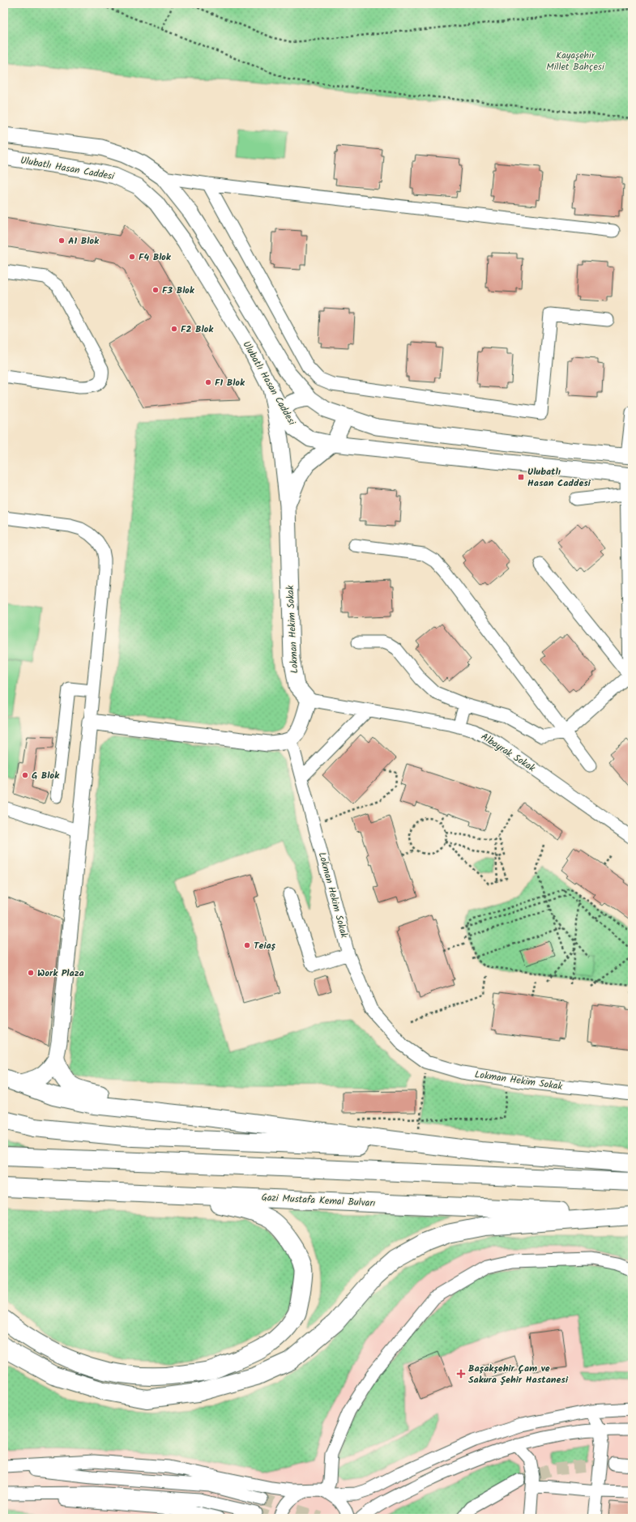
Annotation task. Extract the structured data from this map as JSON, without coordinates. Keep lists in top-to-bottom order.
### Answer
{
  "streets": {
    "highway": ["Gazi Mustafa Kemal Bulvarı"],
    "main road": ["Ulubatlı Hasan Caddesi", "Lokman Hekim Sokak"],
    "street": ["Albayrak Sokak"]
  },
  "crossings": [
    ["Lokman Hekim Sokak", "Albayrak Sokak"]
  ],
  "parks": ["Kayaşehir Millet Bahçesi"],
  "places": {
    "other": [
      "A1 Blok",
      "F4 Blok",
      "F3 Blok",
      "F2 Blok",
      "F1 Blok",
      "G Blok",
      "Teiaş",
      "Work Plaza"
    ],
    "transit": ["Ulubatlı Hasan Caddesi"],
    "health": ["Başakşehir Çam ve Sakura Şehir Hastanesi"]
  }
}
